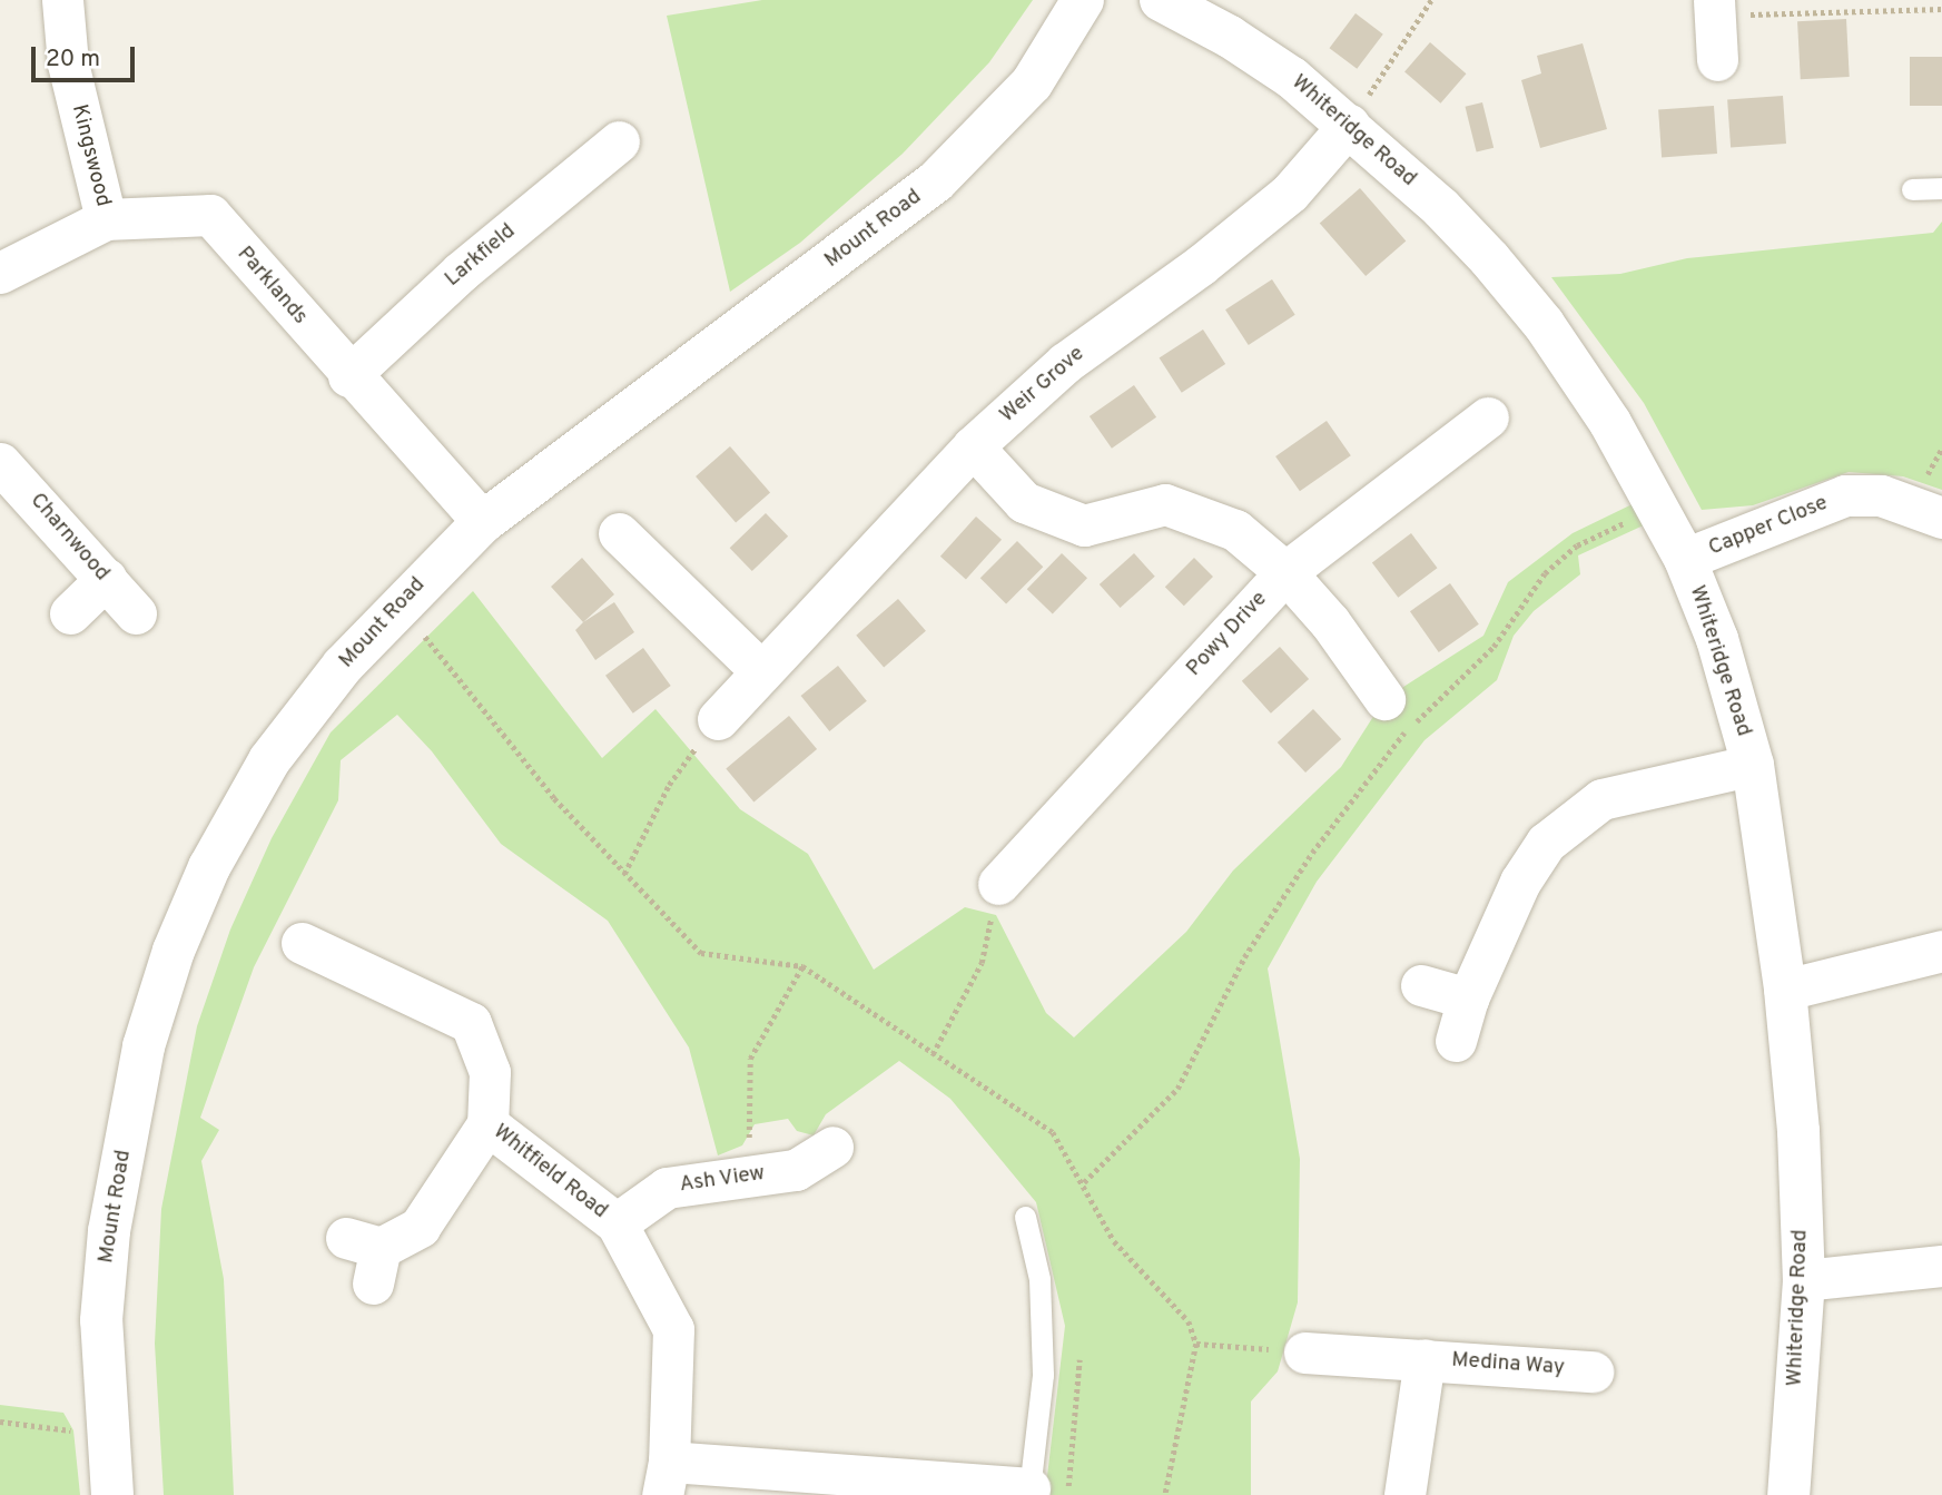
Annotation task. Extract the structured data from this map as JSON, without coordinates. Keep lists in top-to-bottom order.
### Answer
{
  "streets": {
    "street": [
      "Whiteridge Road",
      "Kingswood",
      "Mount Road",
      "Larkfield",
      "Parklands",
      "Weir Grove",
      "Capper Close",
      "Charnwood",
      "Powy Drive",
      "Whitfield Road",
      "Ash View",
      "Medina Way"
    ]
  },
  "crossings": [
    ["Whiteridge Road", "Weir Grove"],
    ["Whiteridge Road", "Capper Close"],
    ["Kingswood", "Parklands"],
    ["Mount Road", "Parklands"],
    ["Larkfield", "Parklands"],
    ["Whitfield Road", "Ash View"]
  ],
  "scale_bar": "20 m"
}
